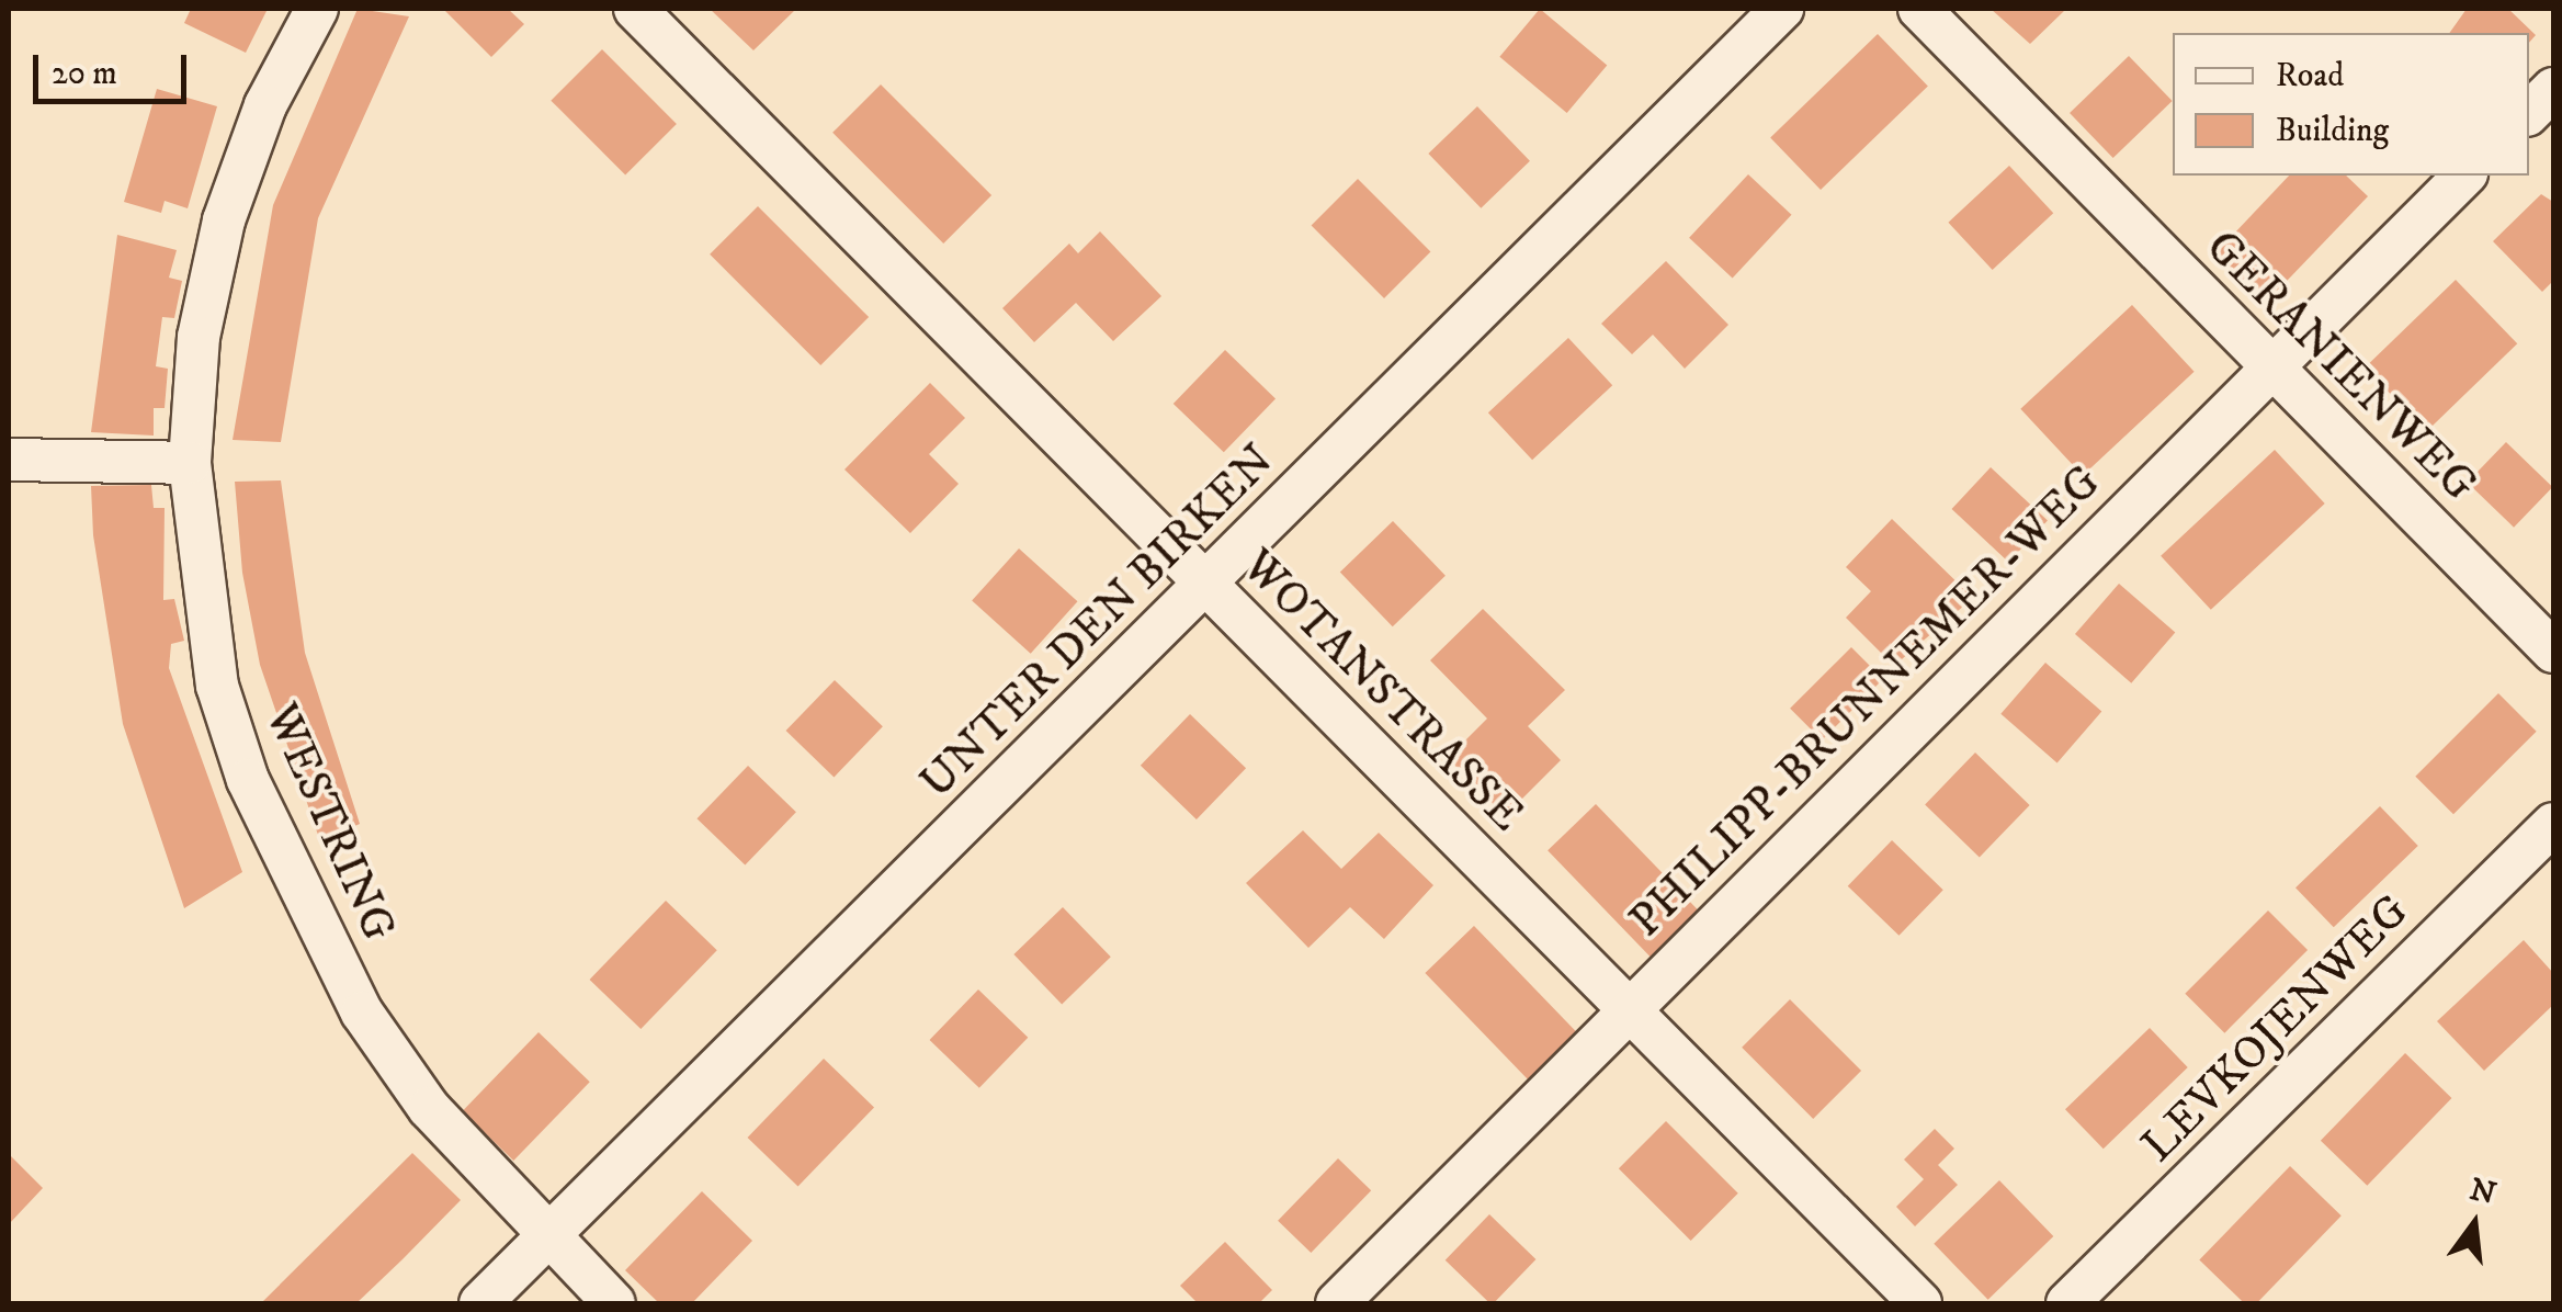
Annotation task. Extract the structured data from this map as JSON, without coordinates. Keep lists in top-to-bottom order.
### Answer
{
  "streets": {
    "street": [
      "GERANIENWEG",
      "UNTER DEN BIRKEN",
      "WOTANSTRASSE",
      "PHILIPP-BRUNNEMER-WEG",
      "WESTRING",
      "LEVKOJENWEG"
    ]
  },
  "crossings": [
    ["GERANIENWEG", "PHILIPP-BRUNNEMER-WEG"],
    ["UNTER DEN BIRKEN", "WOTANSTRASSE"],
    ["UNTER DEN BIRKEN", "WESTRING"],
    ["WOTANSTRASSE", "PHILIPP-BRUNNEMER-WEG"]
  ],
  "legend": ["Road", "Building"],
  "scale_bar": "20 m",
  "north": "top"
}
